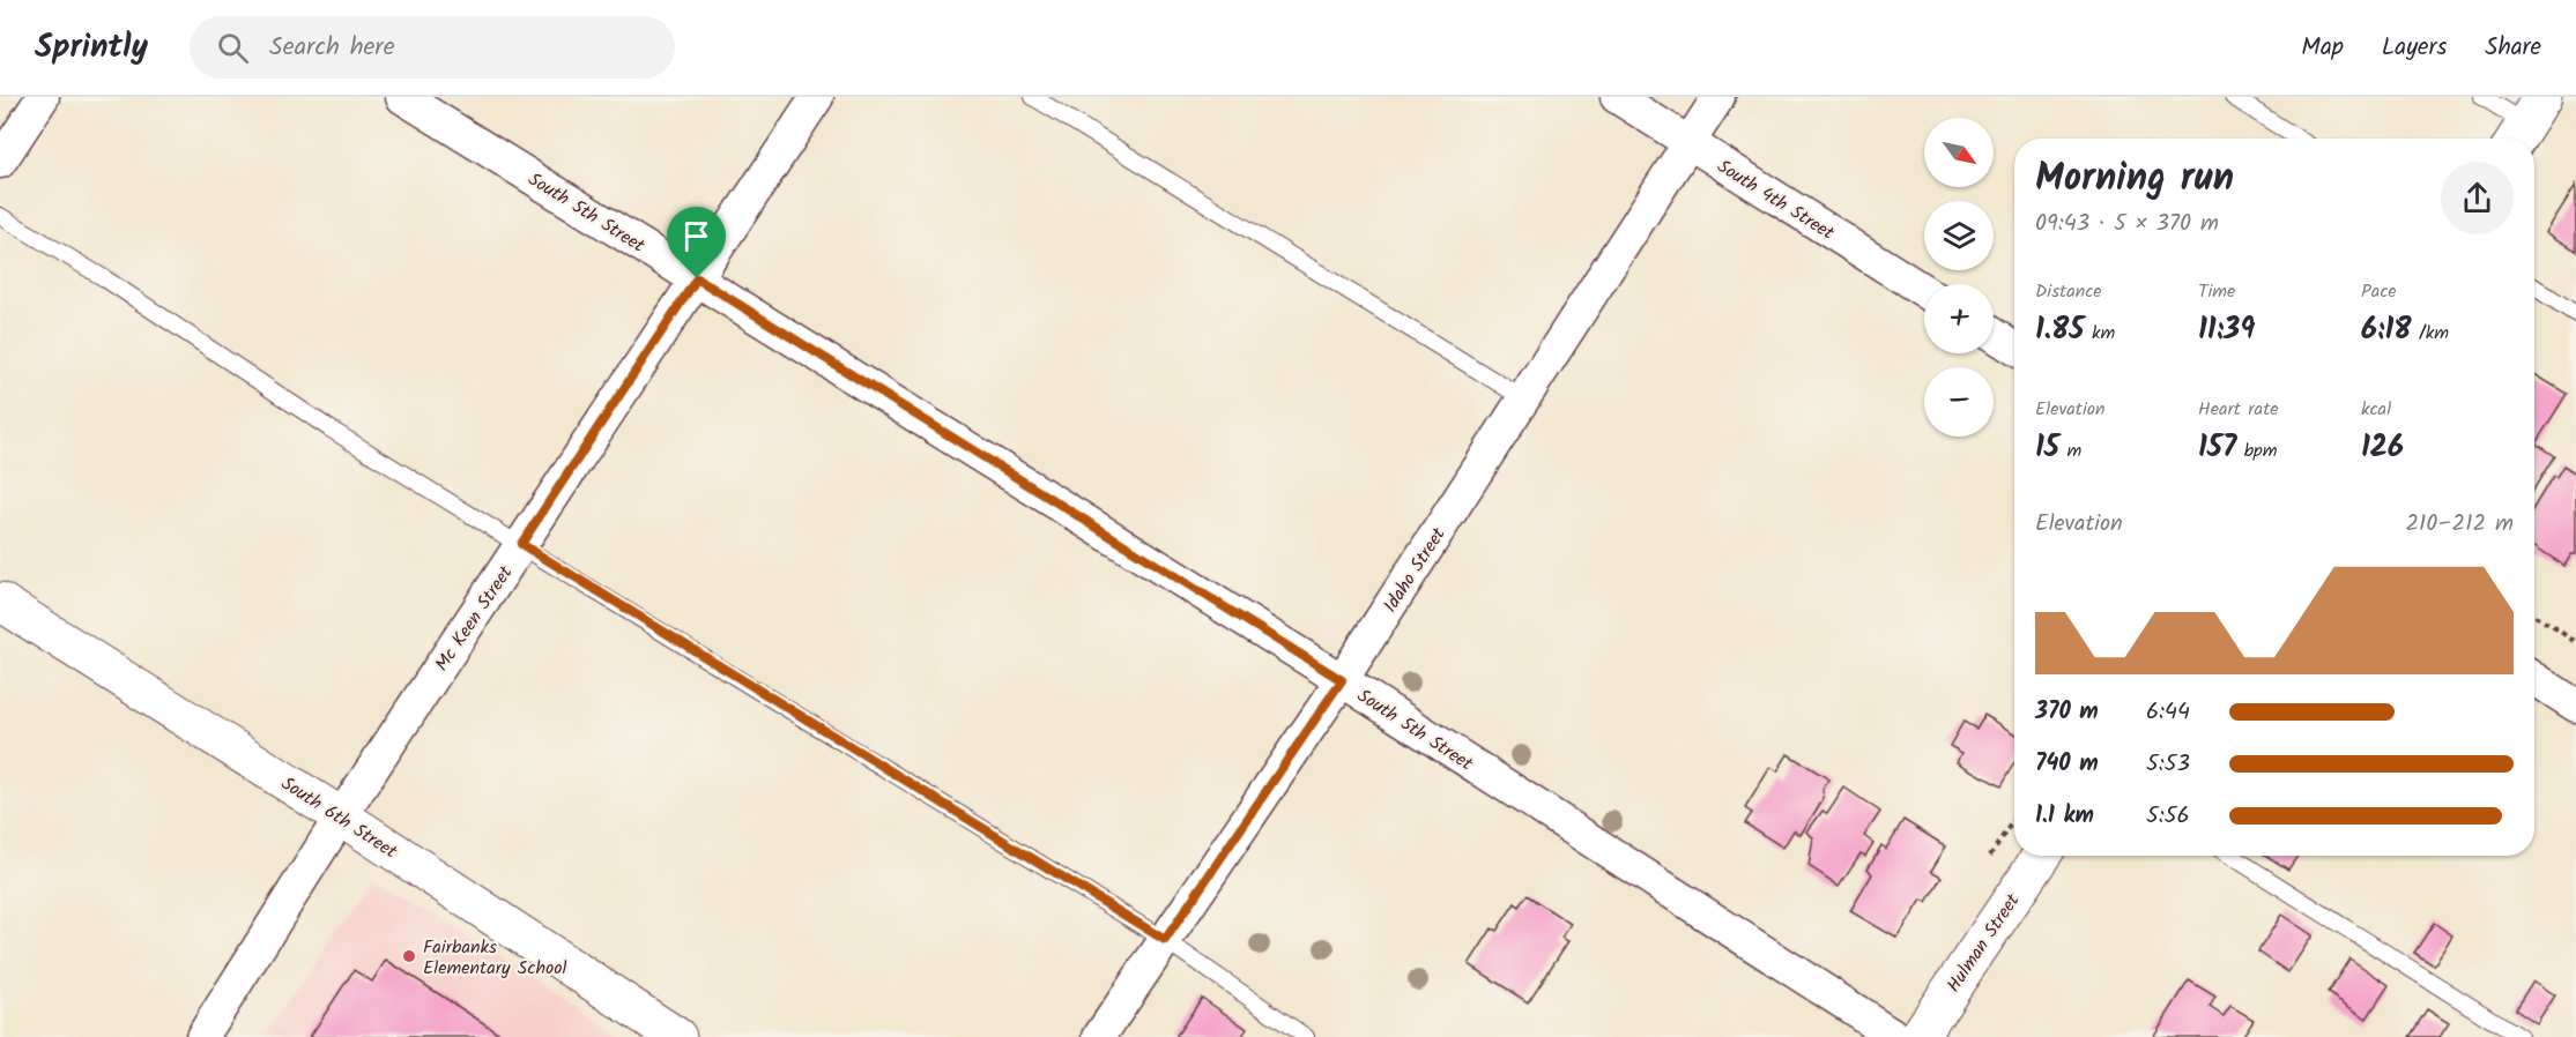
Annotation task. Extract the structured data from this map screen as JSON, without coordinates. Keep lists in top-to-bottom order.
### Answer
{
  "streets": {
    "street": [
      "South 4th Street",
      "South 5th Street",
      "Idaho Street",
      "Mc Keen Street",
      "South 6th Street",
      "Hulman Street"
    ]
  },
  "crossings": [
    ["South 4th Street", "Idaho Street"],
    ["South 5th Street", "Idaho Street"],
    ["South 5th Street", "Mc Keen Street"],
    ["Mc Keen Street", "South 6th Street"]
  ],
  "places": ["Fairbanks Elementary School"],
  "north": "bottom right",
  "page": {
    "header": "Sprintly",
    "search": "Search here",
    "nav": ["Map", "Layers", "Share"],
    "map_buttons": ["+", "−"],
    "heading": ["Morning run", "09:43 · 5 × 370 m"],
    "stats": [
      ["Distance", "1.85 km"],
      ["Time", "11:39"],
      ["Pace", "6:18 /km"],
      ["Elevation", "15 m"],
      ["Heart rate", "157 bpm"],
      ["kcal", "126"]
    ],
    "chart": ["Elevation", "210–212 m"],
    "list": [
      {
        "name": "370 m",
        "note": "6:44"
      },
      {
        "name": "740 m",
        "note": "5:53"
      },
      {
        "name": "1.1 km",
        "note": "5:56"
      }
    ]
  }
}
